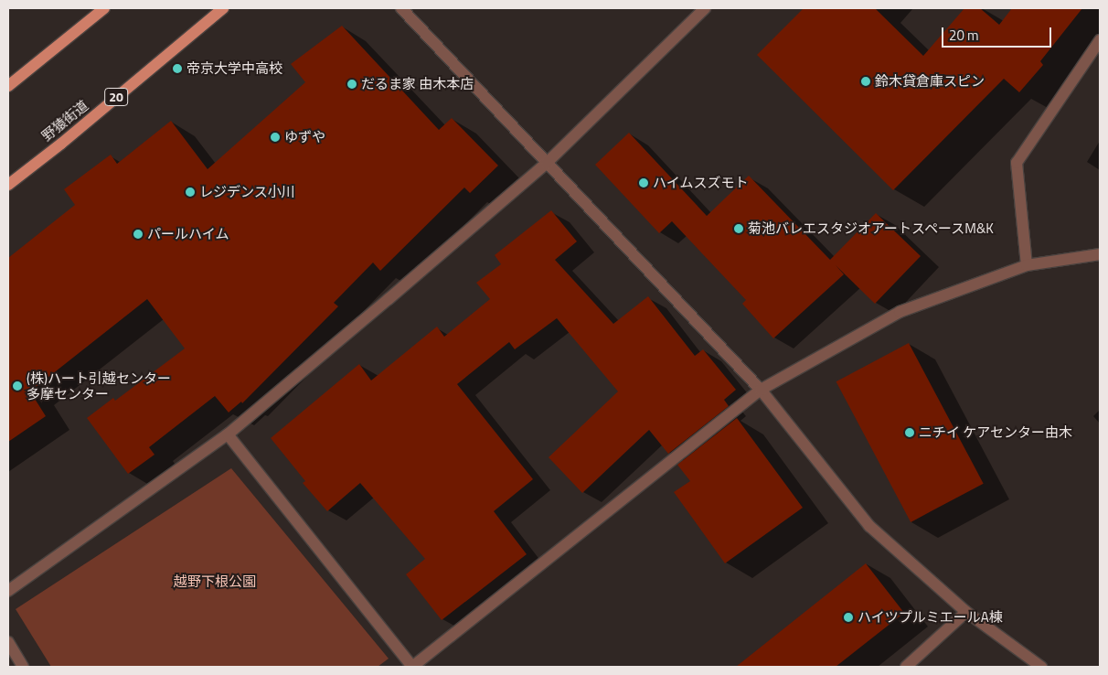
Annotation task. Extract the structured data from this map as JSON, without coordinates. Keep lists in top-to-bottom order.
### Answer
{
  "streets": {
    "main road": ["20", "野猿街道"]
  },
  "parks": ["越野下根公園"],
  "places": [
    "帝京大学中高校",
    "鈴木貸倉庫スピン",
    "だるま家 由木本店",
    "ゆずや",
    "ハイムスズモト",
    "レジデンス小川",
    "菊池バレエスタジオアートスペースM&K",
    "パールハイム",
    "(株)ハート引越センター 多摩センター",
    "ニチイ ケアセンター由木",
    "ハイツプルミエールA棟"
  ],
  "scale_bar": "20 m"
}
